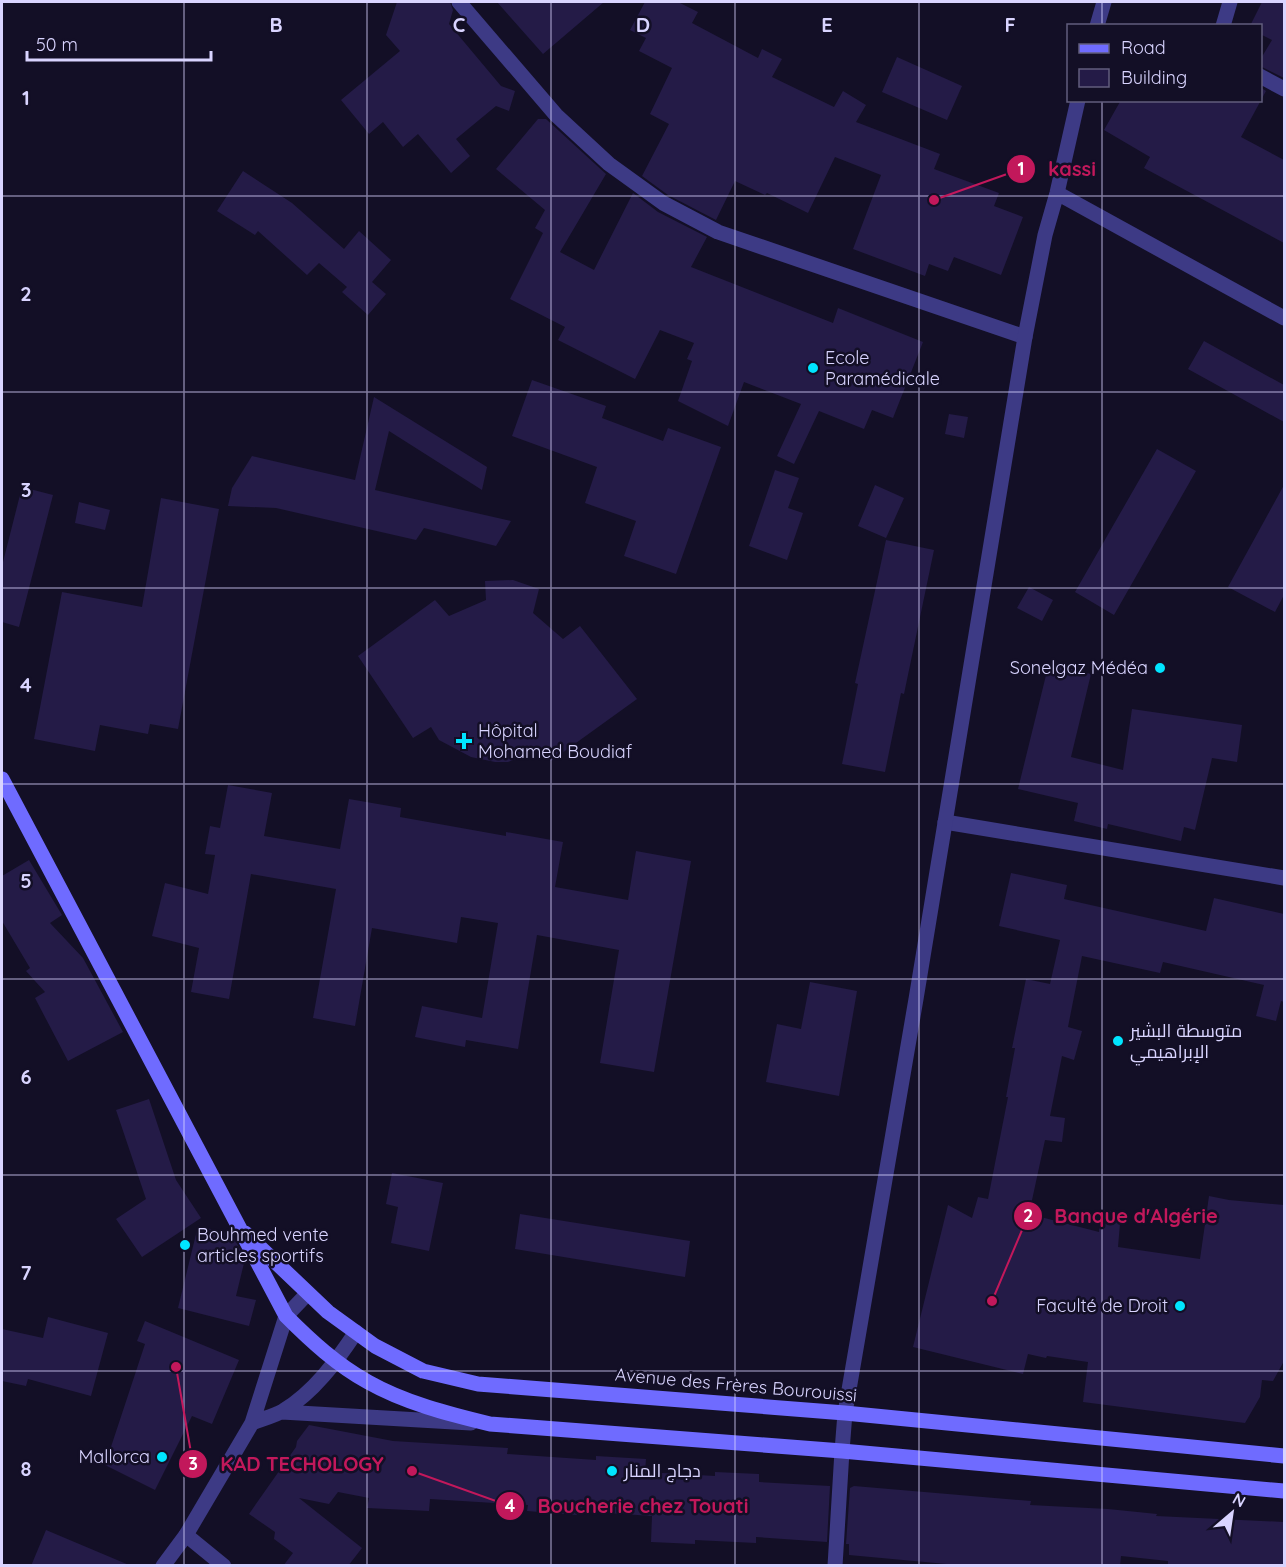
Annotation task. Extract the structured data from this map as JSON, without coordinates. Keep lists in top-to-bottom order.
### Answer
{
  "streets": {
    "main road": ["Avenue des Frères Bourouissi"]
  },
  "places": {
    "other": [
      "kassi",
      "Ecole Paramédicale",
      "Sonelgaz Médéa",
      "متوسطة البشير الإبراهيمي",
      "Bouhmed vente articles sportifs",
      "Banque d'Algérie",
      "Faculté de Droit",
      "KAD TECHOLOGY",
      "Mallorca",
      "Boucherie chez Touati",
      "دجاج المنار"
    ],
    "health": ["Hôpital Mohamed Boudiaf"]
  },
  "legend": ["Road", "Building"],
  "scale_bar": "50 m",
  "north": "top right",
  "grid": {
    "columns": [
      "B",
      "C",
      "D",
      "E",
      "F"
    ],
    "rows": [
      "1",
      "2",
      "3",
      "4",
      "5",
      "6",
      "7",
      "8"
    ]
  }
}
